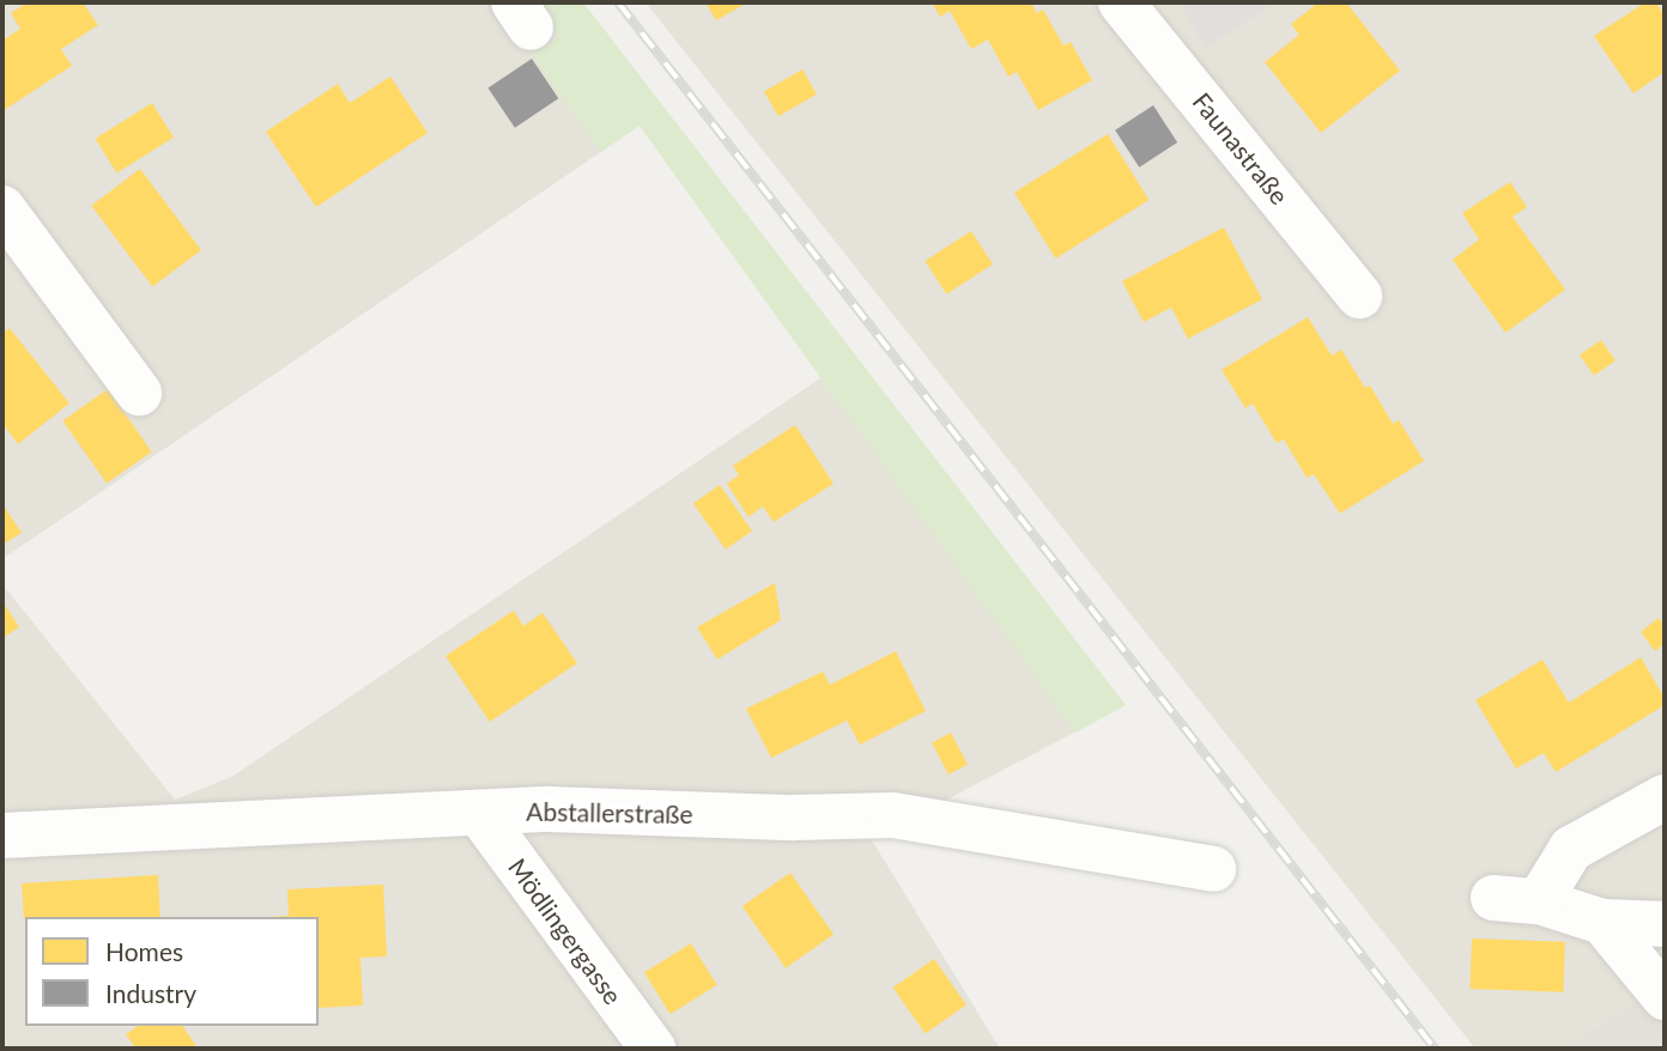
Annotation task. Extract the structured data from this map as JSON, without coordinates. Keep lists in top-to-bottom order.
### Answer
{
  "streets": {
    "street": ["Faunastraße", "Abstallerstraße", "Mödlingergasse"]
  },
  "crossings": [
    ["Abstallerstraße", "Mödlingergasse"]
  ],
  "legend": ["Homes", "Industry"]
}
